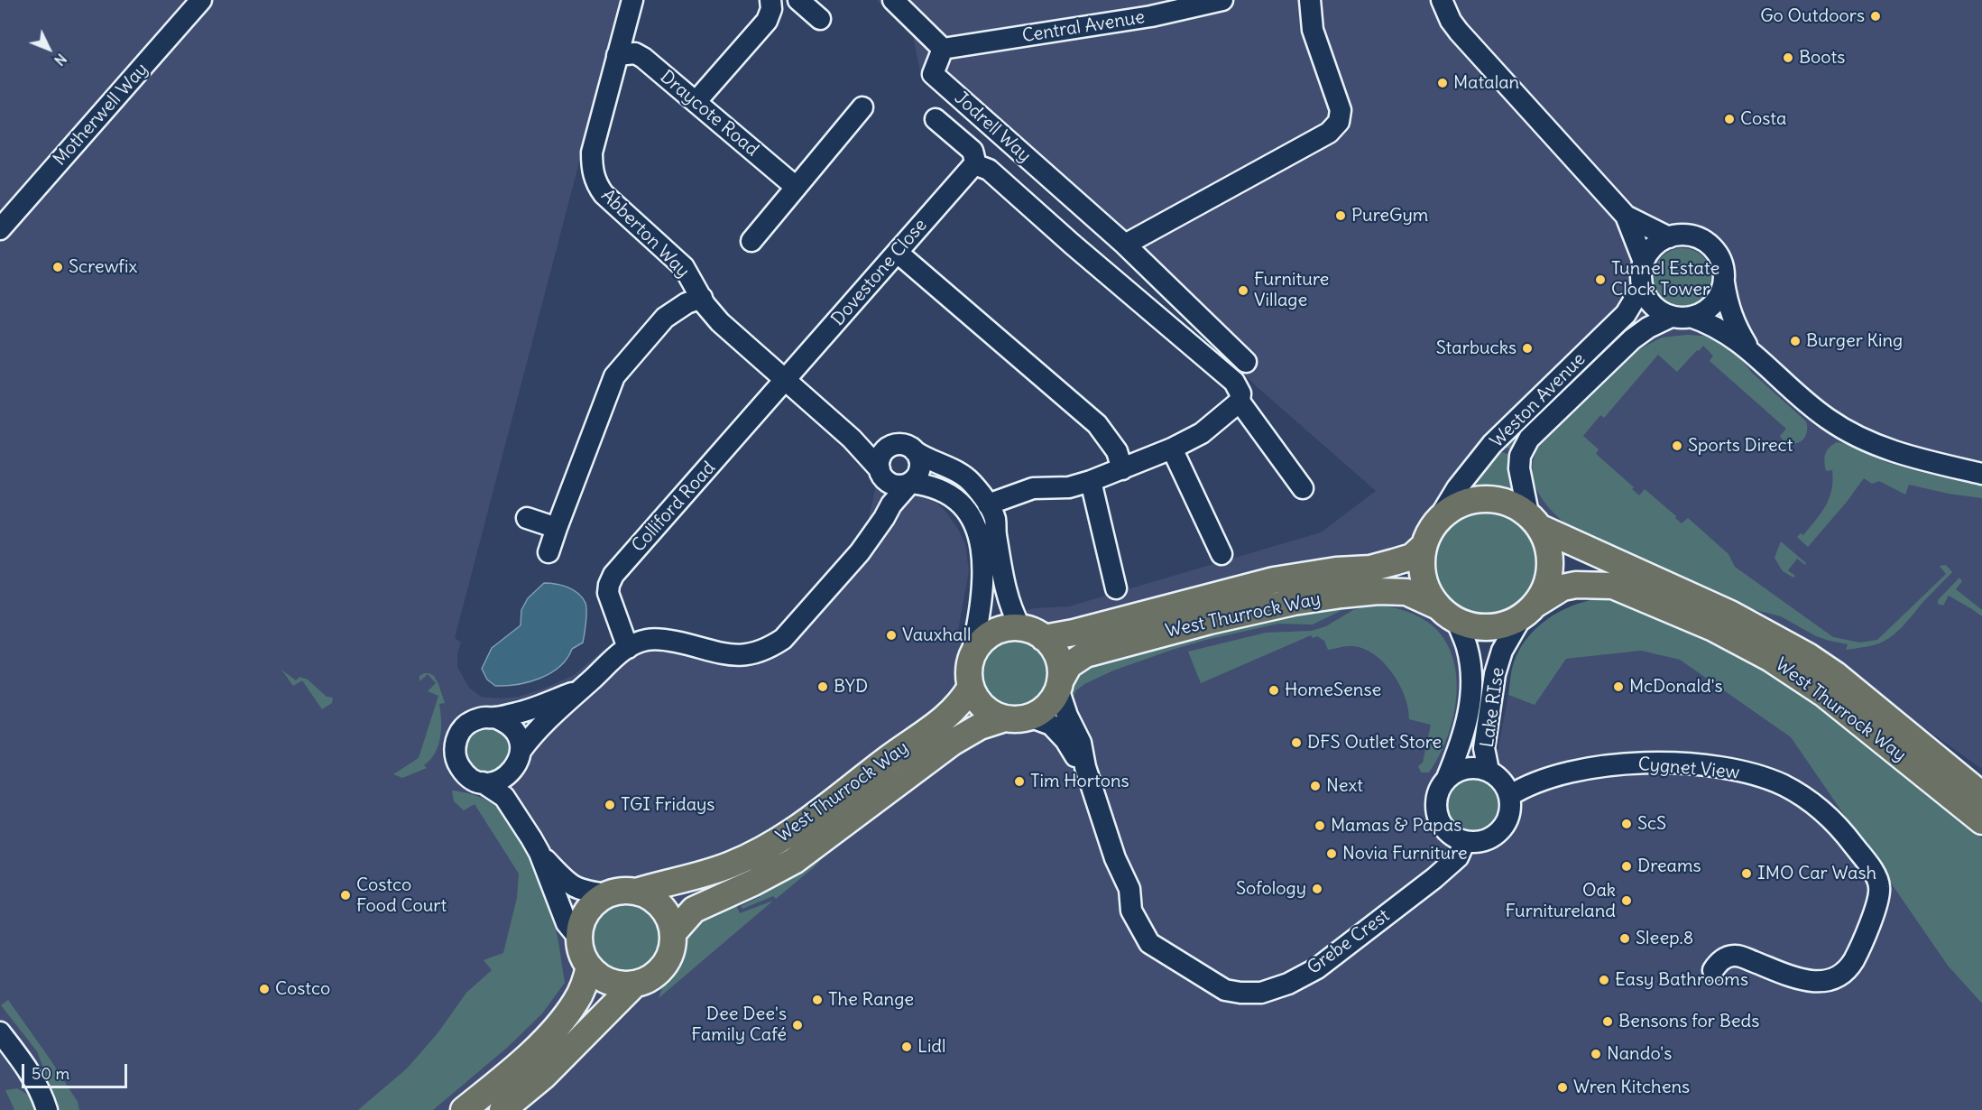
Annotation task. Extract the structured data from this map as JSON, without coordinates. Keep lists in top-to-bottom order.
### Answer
{
  "streets": {
    "main road": ["West Thurrock Way"],
    "street": [
      "Central Avenue",
      "Draycote Road",
      "Motherwell Way",
      "Jodrell Way",
      "Abberton Way",
      "Dovestone Close",
      "Weston Avenue",
      "Colliford Road",
      "Lake RIse",
      "Cygnet View",
      "Grebe Crest"
    ]
  },
  "crossings": [
    ["Central Avenue", "Jodrell Way"],
    ["Draycote Road", "Abberton Way"],
    ["Abberton Way", "Dovestone Close"],
    ["Abberton Way", "Colliford Road"],
    ["Dovestone Close", "Colliford Road"],
    ["Weston Avenue", "West Thurrock Way"],
    ["Weston Avenue", "Lake RIse"],
    ["West Thurrock Way", "Lake RIse"],
    ["West Thurrock Way", "Grebe Crest"],
    ["Lake RIse", "Cygnet View"],
    ["Lake RIse", "Grebe Crest"],
    ["Cygnet View", "Grebe Crest"]
  ],
  "places": [
    "Go Outdoors",
    "Boots",
    "Matalan",
    "Costa",
    "PureGym",
    "Screwfix",
    "Tunnel Estate Clock Tower",
    "Furniture Village",
    "Burger King",
    "Starbucks",
    "Sports Direct",
    "Vauxhall",
    "BYD",
    "McDonald's",
    "HomeSense",
    "DFS Outlet Store",
    "Tim Hortons",
    "Next",
    "TGI Fridays",
    "ScS",
    "Mamas & Papas",
    "Novia Furniture",
    "Dreams",
    "IMO Car Wash",
    "Sofology",
    "Costco Food Court",
    "Oak Furnitureland",
    "Sleep.8",
    "Easy Bathrooms",
    "Costco",
    "The Range",
    "Bensons for Beds",
    "Dee Dee's Family Café",
    "Lidl",
    "Nando's",
    "Wren Kitchens"
  ],
  "scale_bar": "50 m",
  "north": "bottom right"
}
